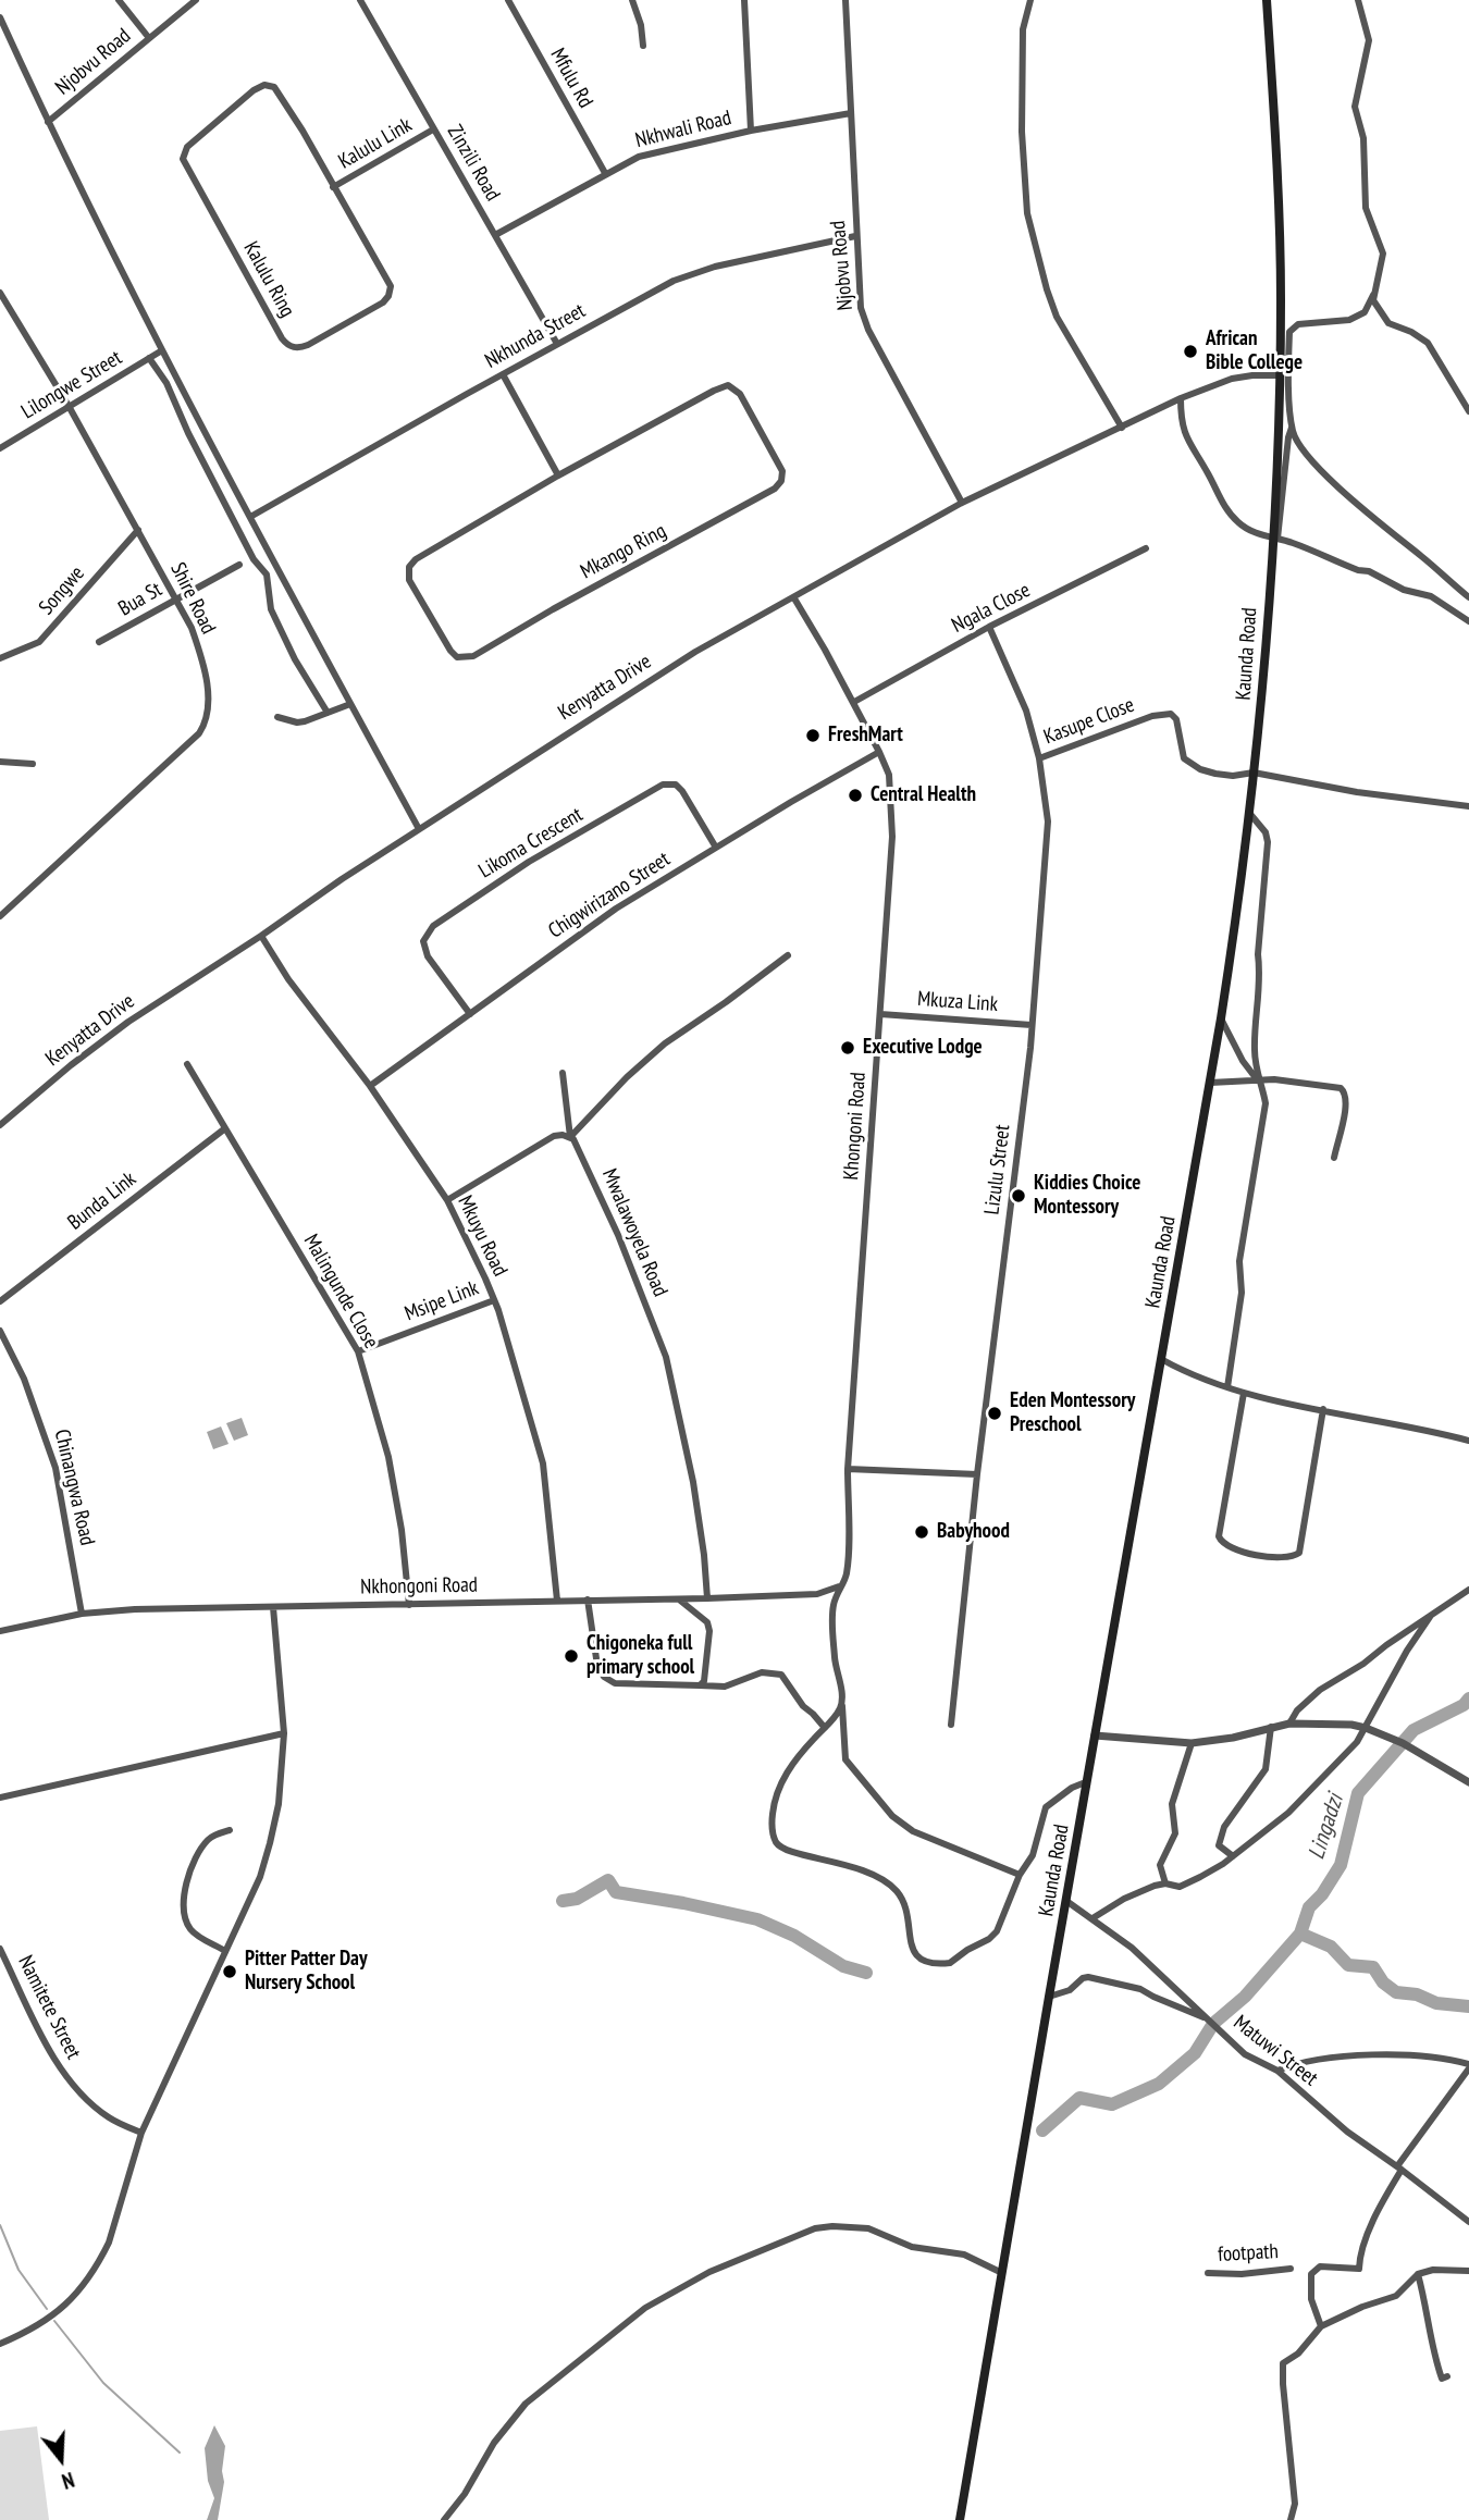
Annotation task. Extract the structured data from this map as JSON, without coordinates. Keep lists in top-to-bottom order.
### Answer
{
  "streets": {
    "main road": ["Kaunda Road"],
    "street": [
      "Njobvu Road",
      "Mfulu Rd",
      "Nkhwali Road",
      "Kalulu Link",
      "Zinzili Road",
      "Kalulu Ring",
      "Nkhunda Street",
      "Lilongwe Street",
      "Mkango Ring",
      "Songwe",
      "Shire Road",
      "Bua St",
      "Ngala Close",
      "Kenyatta Drive",
      "Kasupe Close",
      "Likoma Crescent",
      "Chigwirizano Street",
      "Mkuza Link",
      "Khongoni Road",
      "Lizulu Street",
      "Bunda Link",
      "Mwalawoyela Road",
      "Mkuyu Road",
      "Malingunde Close",
      "Msipe Link",
      "Chinangwa Road",
      "Nkhongoni Road",
      "Namitete Street",
      "Matuwi Street",
      "footpath"
    ]
  },
  "crossings": [
    ["Njobvu Road", "Nkhwali Road"],
    ["Njobvu Road", "Nkhunda Street"],
    ["Njobvu Road", "Kenyatta Drive"],
    ["Mfulu Rd", "Nkhwali Road"],
    ["Nkhwali Road", "Zinzili Road"],
    ["Kalulu Link", "Zinzili Road"],
    ["Kalulu Link", "Kalulu Ring"],
    ["Zinzili Road", "Nkhunda Street"],
    ["Lilongwe Street", "Shire Road"],
    ["Songwe", "Shire Road"],
    ["Shire Road", "Bua St"],
    ["Ngala Close", "Khongoni Road"],
    ["Ngala Close", "Lizulu Street"],
    ["Kaunda Road", "Kenyatta Drive"],
    ["Kaunda Road", "Kasupe Close"],
    ["Kaunda Road", "Matuwi Street"],
    ["Kenyatta Drive", "Khongoni Road"],
    ["Kenyatta Drive", "Mkuyu Road"],
    ["Kasupe Close", "Lizulu Street"],
    ["Likoma Crescent", "Chigwirizano Street"],
    ["Chigwirizano Street", "Khongoni Road"],
    ["Chigwirizano Street", "Mkuyu Road"],
    ["Mkuza Link", "Khongoni Road"],
    ["Mkuza Link", "Lizulu Street"],
    ["Khongoni Road", "Nkhongoni Road"],
    ["Bunda Link", "Malingunde Close"],
    ["Mwalawoyela Road", "Nkhongoni Road"],
    ["Mkuyu Road", "Msipe Link"],
    ["Mkuyu Road", "Nkhongoni Road"],
    ["Malingunde Close", "Msipe Link"],
    ["Malingunde Close", "Nkhongoni Road"],
    ["Chinangwa Road", "Nkhongoni Road"]
  ],
  "water": ["Lingadzi"],
  "places": [
    "African Bible College",
    "FreshMart",
    "Central Health",
    "Executive Lodge",
    "Kiddies Choice Montessory",
    "Eden Montessory Preschool",
    "Babyhood",
    "Chigoneka full primary school",
    "Pitter Patter Day Nursery School"
  ],
  "north": "bottom"
}
